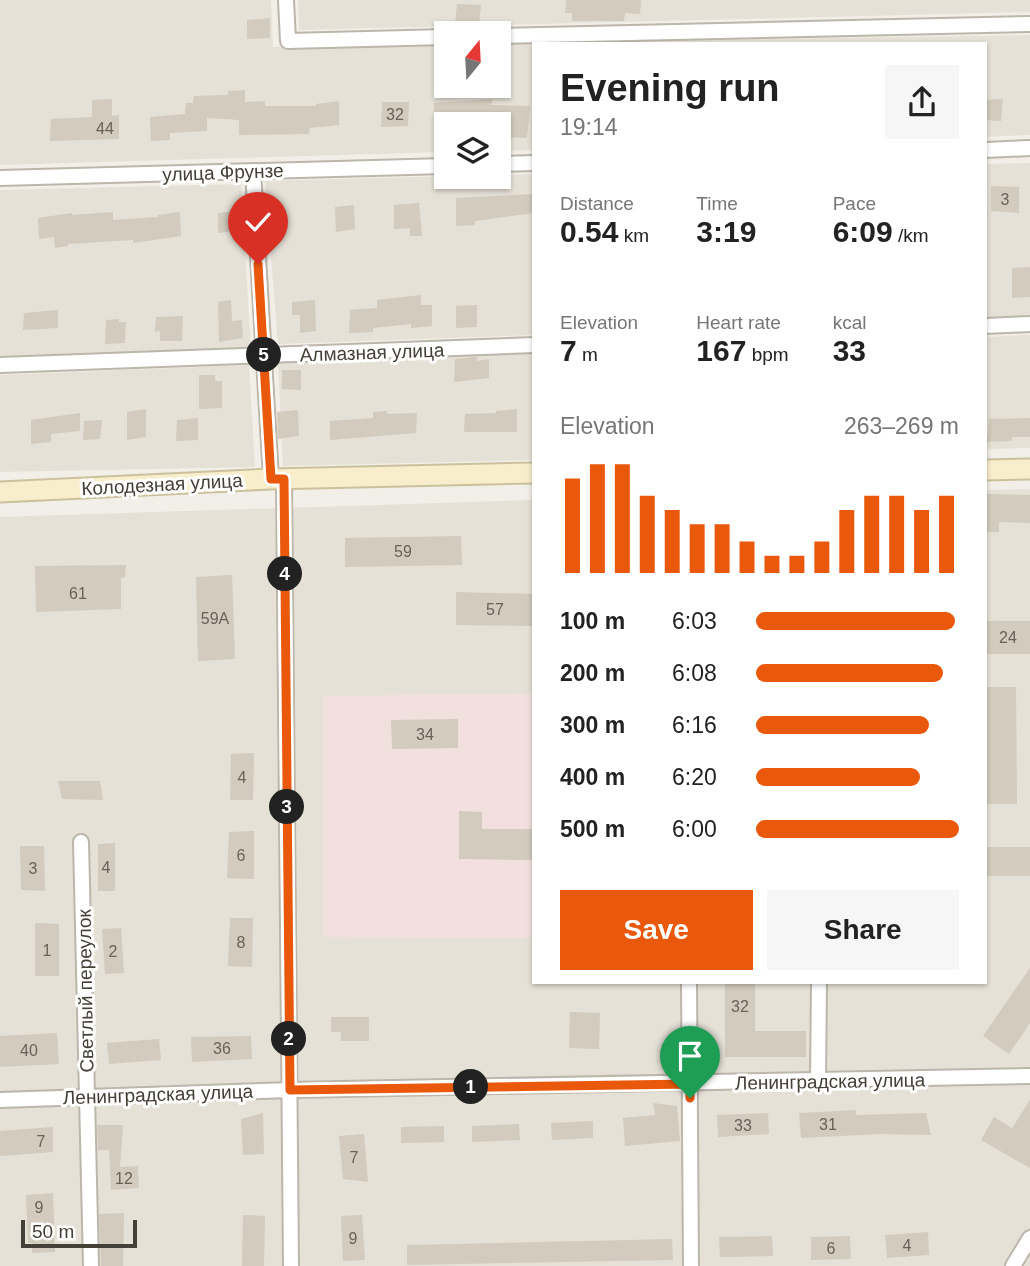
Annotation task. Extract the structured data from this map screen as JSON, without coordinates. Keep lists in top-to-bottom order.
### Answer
{
  "streets": {
    "main road": ["Колодезная улица"],
    "street": [
      "улица Фрунзе",
      "Алмазная улица",
      "Светлый переулок",
      "Ленинградская улица"
    ]
  },
  "crossings": [
    ["Светлый переулок", "Ленинградская улица"]
  ],
  "house_numbers": [
    "32",
    "44",
    "3",
    "59",
    "61",
    "57",
    "59А",
    "24",
    "34",
    "4",
    "6",
    "4",
    "3",
    "8",
    "1",
    "2",
    "32",
    "36",
    "40",
    "31",
    "33",
    "7",
    "7",
    "12",
    "9",
    "9",
    "4",
    "6"
  ],
  "scale_bar": "50 m",
  "north": "top",
  "page": {
    "heading": ["Evening run", "19:14"],
    "stats": [
      ["Distance", "0.54 km"],
      ["Time", "3:19"],
      ["Pace", "6:09 /km"],
      ["Elevation", "7 m"],
      ["Heart rate", "167 bpm"],
      ["kcal", "33"]
    ],
    "pins": [
      "5",
      "4",
      "3",
      "2",
      "1"
    ],
    "chart": ["Elevation", "263–269 m"],
    "list": [
      {
        "name": "100 m",
        "note": "6:03"
      },
      {
        "name": "200 m",
        "note": "6:08"
      },
      {
        "name": "300 m",
        "note": "6:16"
      },
      {
        "name": "400 m",
        "note": "6:20"
      },
      {
        "name": "500 m",
        "note": "6:00"
      }
    ],
    "buttons": ["Save", "Share"],
    "scale": "50 m"
  }
}
